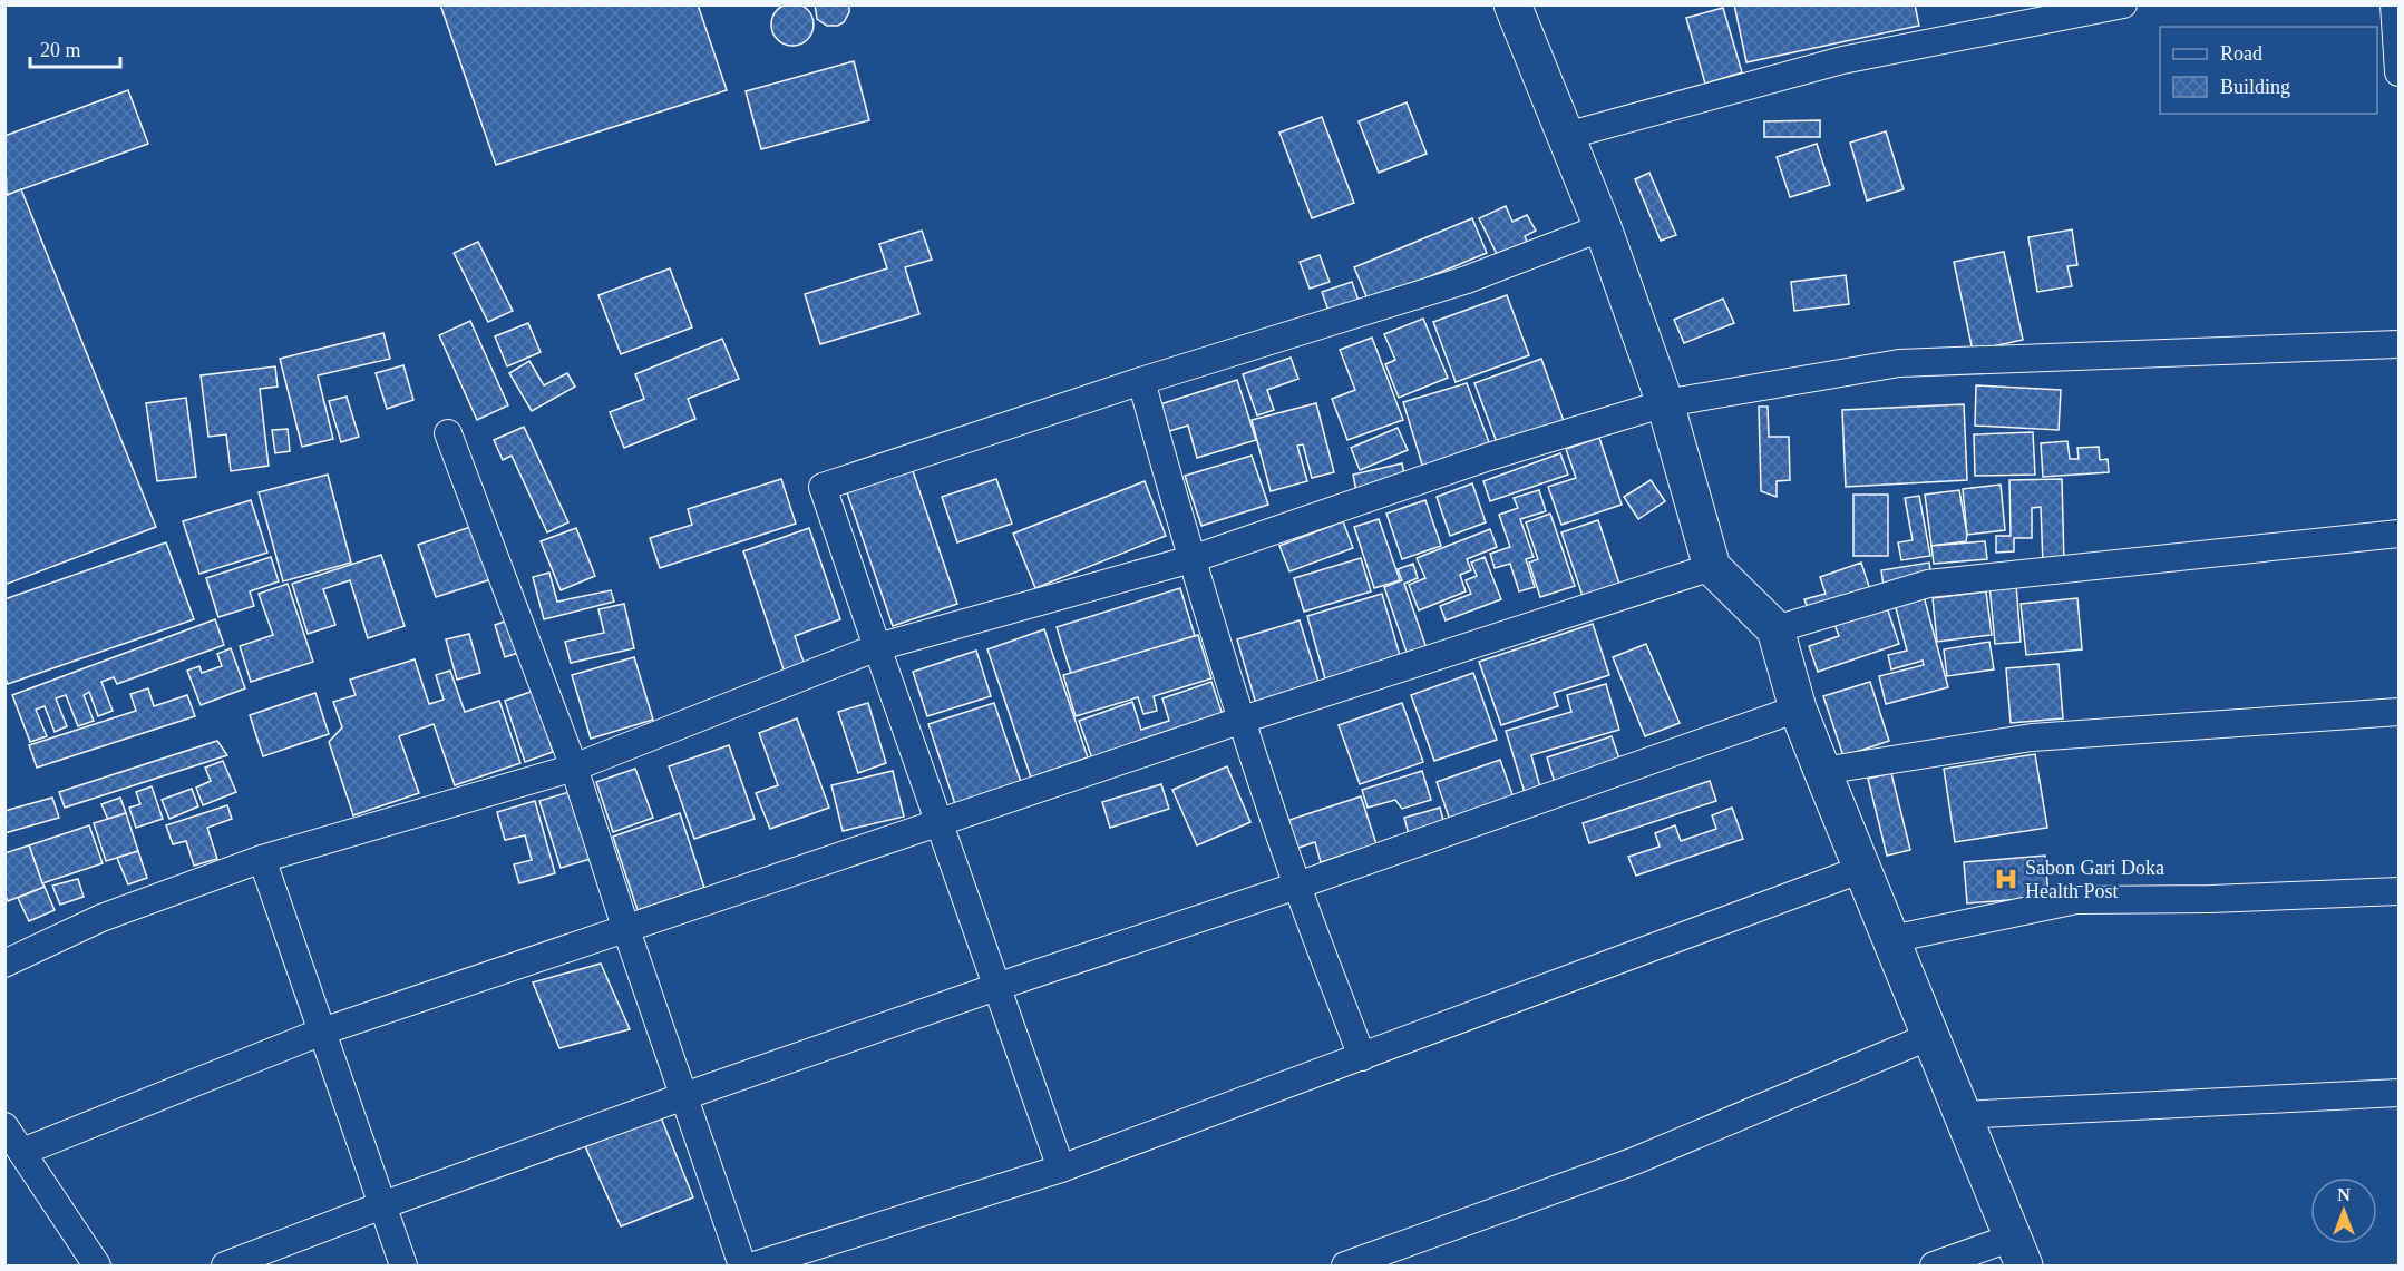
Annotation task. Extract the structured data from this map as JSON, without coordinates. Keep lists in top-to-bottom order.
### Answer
{
  "places": {
    "hospital": ["Sabon Gari Doka Health Post"]
  },
  "legend": ["Road", "Building"],
  "scale_bar": "20 m",
  "north": "top"
}
